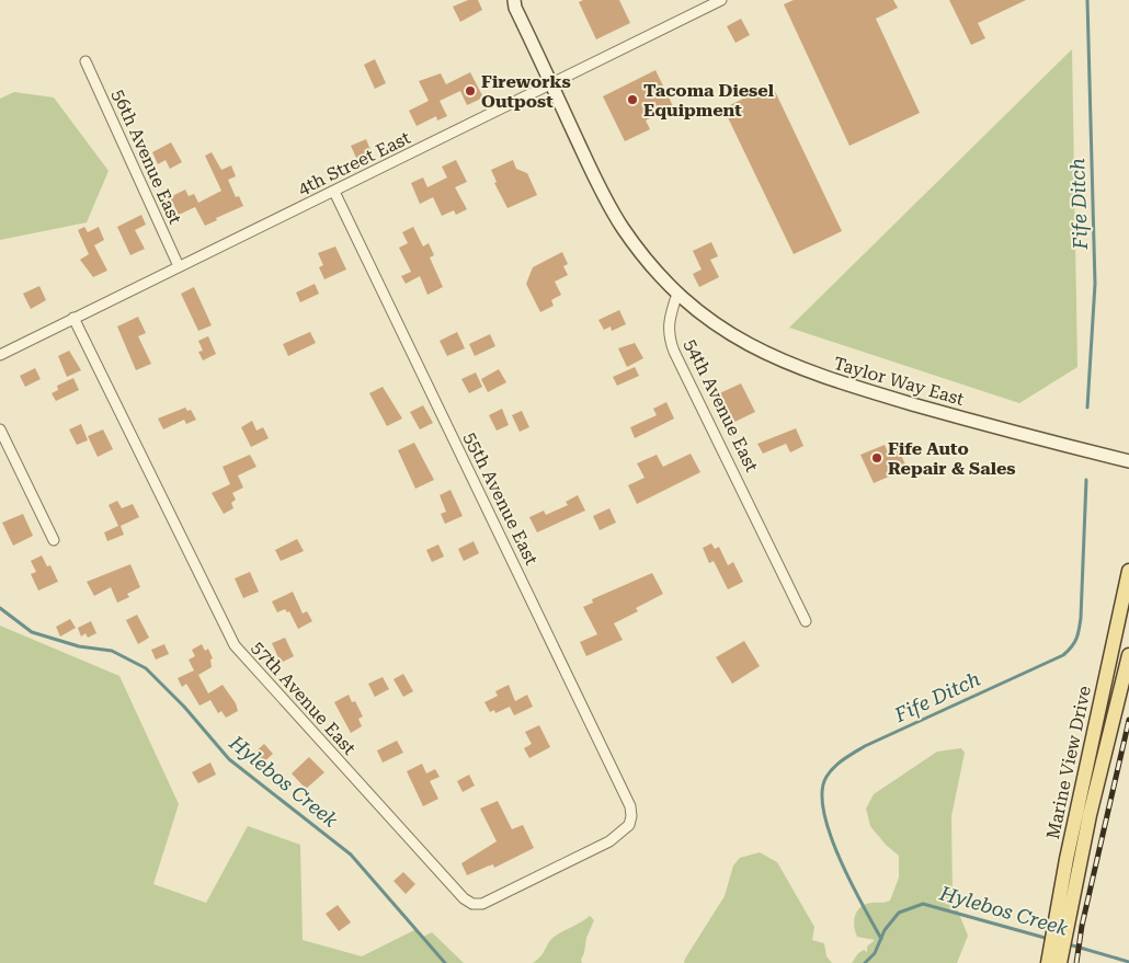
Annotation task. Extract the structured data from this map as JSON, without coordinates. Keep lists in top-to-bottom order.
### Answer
{
  "streets": {
    "main road": ["Taylor Way East", "Marine View Drive"],
    "street": [
      "56th Avenue East",
      "4th Street East",
      "54th Avenue East",
      "55th Avenue East",
      "57th Avenue East"
    ]
  },
  "crossings": [
    ["56th Avenue East", "4th Street East"],
    ["4th Street East", "55th Avenue East"],
    ["4th Street East", "57th Avenue East"],
    ["Taylor Way East", "54th Avenue East"],
    ["55th Avenue East", "57th Avenue East"]
  ],
  "water": ["Fife Ditch", "Hylebos Creek"],
  "places": ["Fireworks Outpost", "Tacoma Diesel Equipment", "Fife Auto Repair & Sales"]
}
